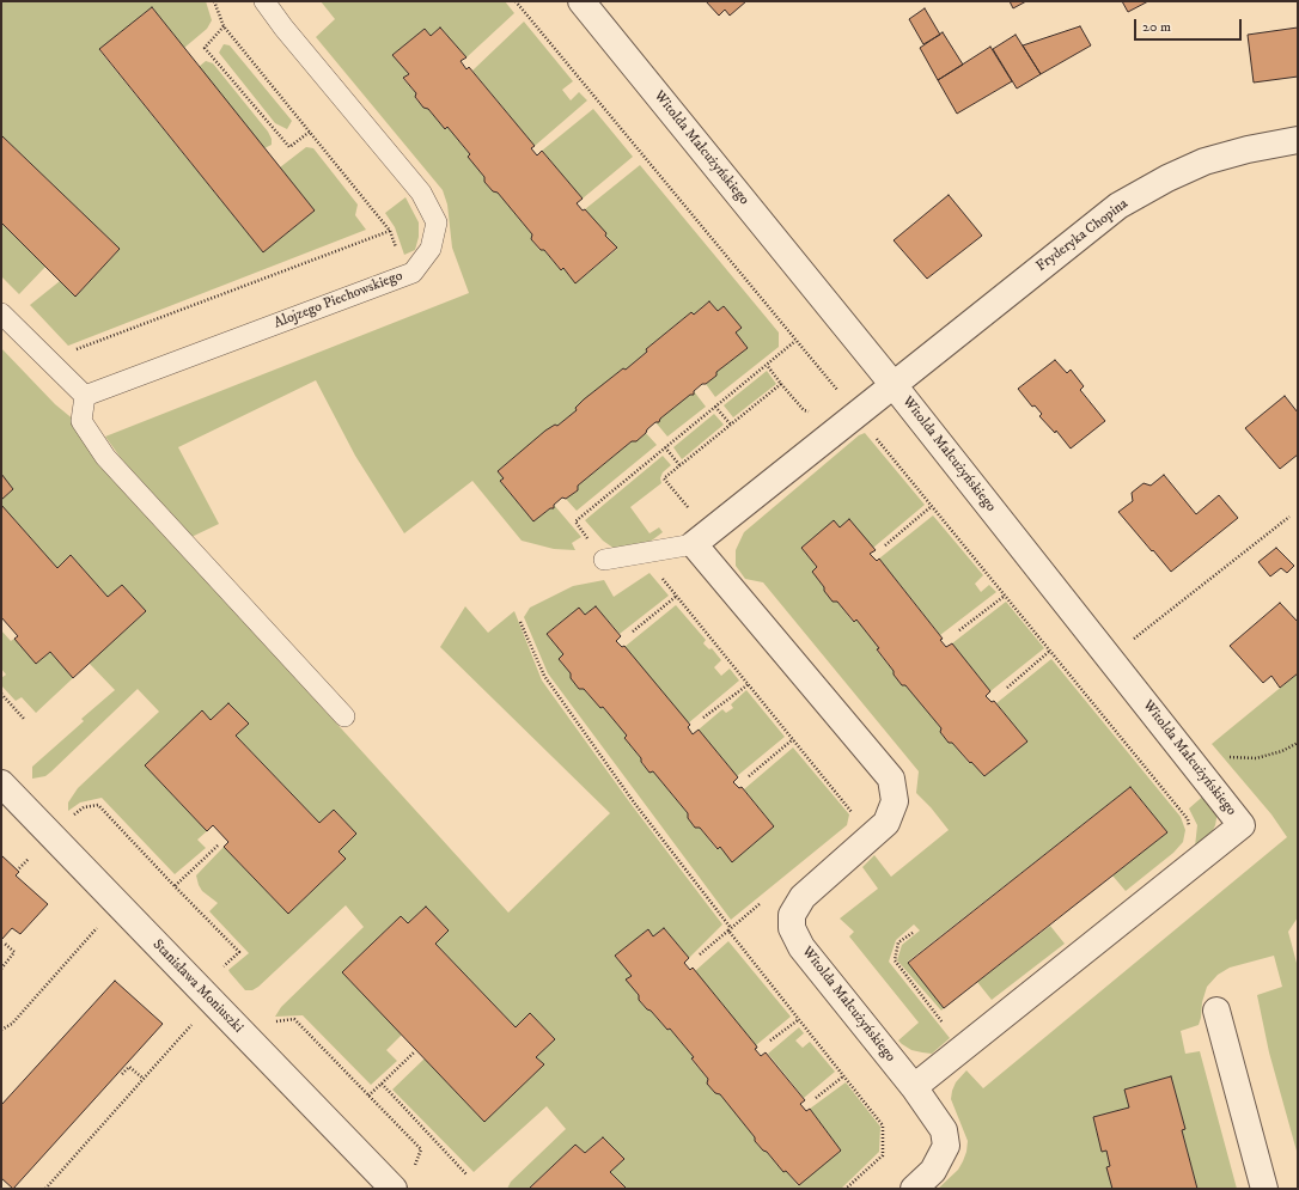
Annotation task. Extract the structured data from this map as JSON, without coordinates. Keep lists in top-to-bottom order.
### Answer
{
  "streets": {
    "street": ["Witolda Małcużyńskiego", "Fryderyka Chopina", "Stanisława Moniuszki"],
    "lane": ["Alojzego Piechowskiego"]
  },
  "crossings": [
    ["Witolda Małcużyńskiego", "Fryderyka Chopina"]
  ],
  "scale_bar": "20 m"
}
